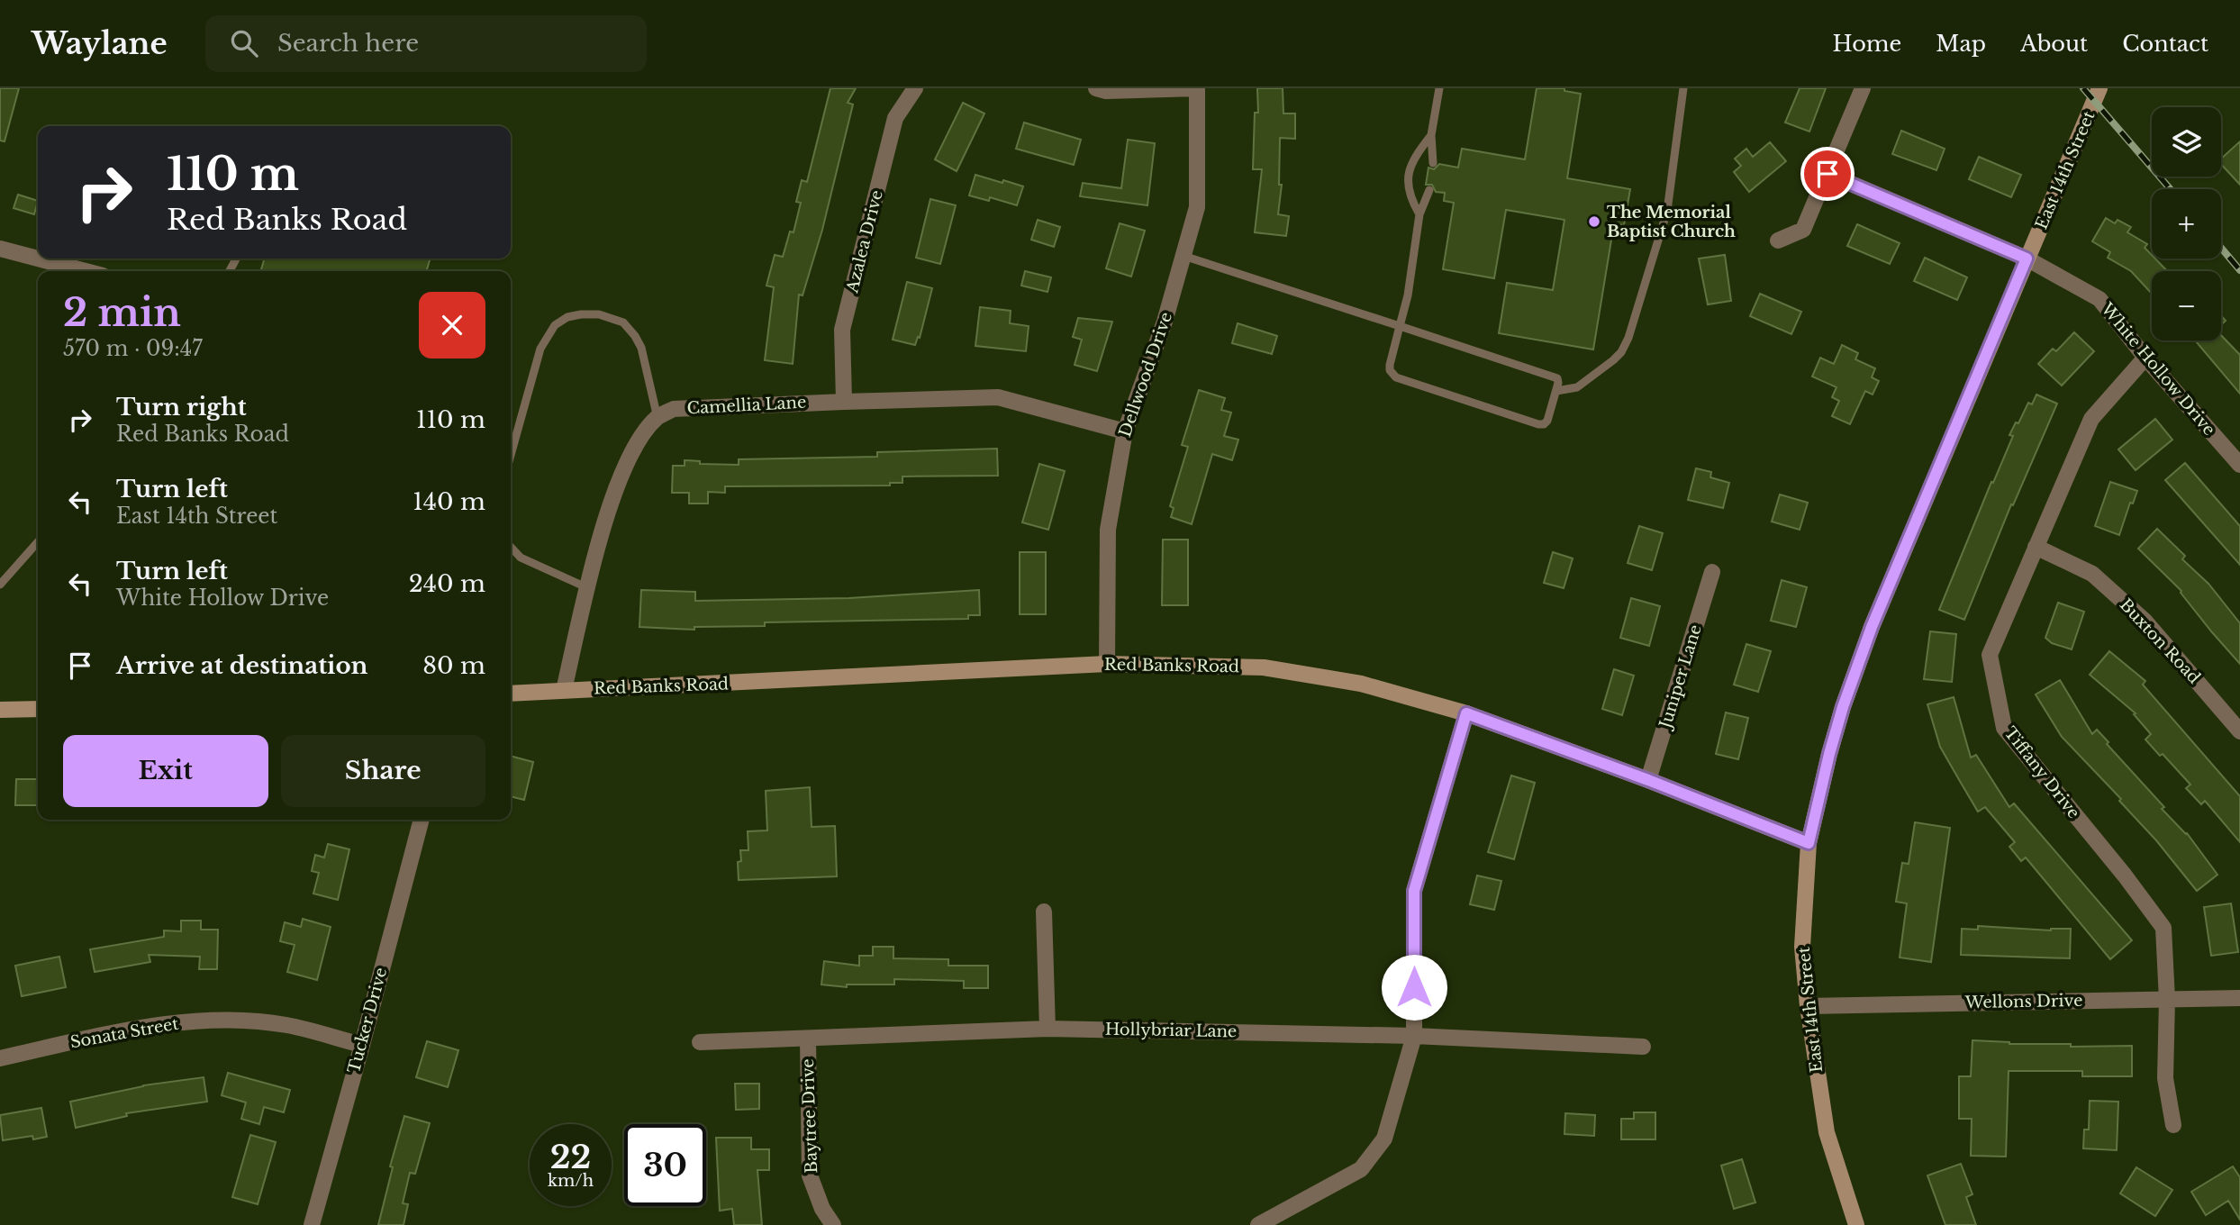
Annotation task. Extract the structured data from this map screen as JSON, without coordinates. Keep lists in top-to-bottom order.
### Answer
{
  "streets": {
    "street": [
      "East 14th Street",
      "Azalea Drive",
      "White Hollow Drive",
      "Dellwood Drive",
      "Camellia Lane",
      "Buxton Road",
      "Red Banks Road",
      "Juniper Lane",
      "Tiffany Drive",
      "Wellons Drive",
      "Tucker Drive",
      "Hollybriar Lane",
      "Sonata Street",
      "Baytree Drive"
    ]
  },
  "crossings": [
    ["East 14th Street", "White Hollow Drive"],
    ["East 14th Street", "Red Banks Road"],
    ["East 14th Street", "Wellons Drive"],
    ["Azalea Drive", "Camellia Lane"],
    ["White Hollow Drive", "Tiffany Drive"],
    ["Dellwood Drive", "Camellia Lane"],
    ["Dellwood Drive", "Red Banks Road"],
    ["Buxton Road", "Tiffany Drive"],
    ["Red Banks Road", "Juniper Lane"],
    ["Tiffany Drive", "Wellons Drive"],
    ["Tucker Drive", "Sonata Street"],
    ["Hollybriar Lane", "Baytree Drive"]
  ],
  "places": ["The Memorial Baptist Church"],
  "page": {
    "header": "Waylane",
    "search": "Search here",
    "nav": [
      "Home",
      "Map",
      "About",
      "Contact"
    ],
    "map_buttons": ["+", "−"],
    "turn": ["110 m", "Red Banks Road"],
    "heading": ["2 min", "570 m · 09:47"],
    "list": [
      {
        "name": "Turn right",
        "note": "Red Banks Road",
        "value": "110 m"
      },
      {
        "name": "Turn left",
        "note": "East 14th Street",
        "value": "140 m"
      },
      {
        "name": "Turn left",
        "note": "White Hollow Drive",
        "value": "240 m"
      },
      {
        "name": "Arrive at destination",
        "value": "80 m"
      }
    ],
    "buttons": ["Exit", "Share"],
    "speed": "22 km/h",
    "limit": "30"
  }
}
